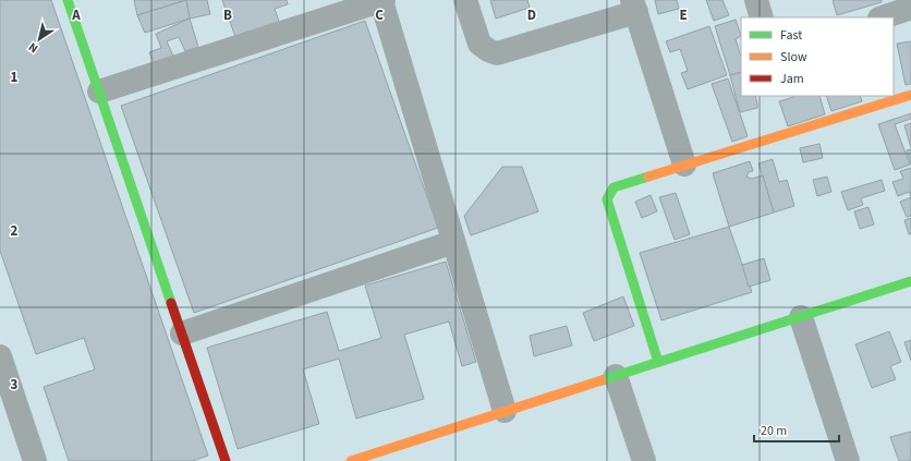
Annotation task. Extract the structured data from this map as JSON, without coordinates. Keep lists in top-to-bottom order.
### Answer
{
  "legend": ["Fast", "Slow", "Jam"],
  "scale_bar": "20 m",
  "north": "bottom left",
  "grid": {
    "columns": [
      "A",
      "B",
      "C",
      "D",
      "E"
    ],
    "rows": ["1", "2", "3"]
  }
}
